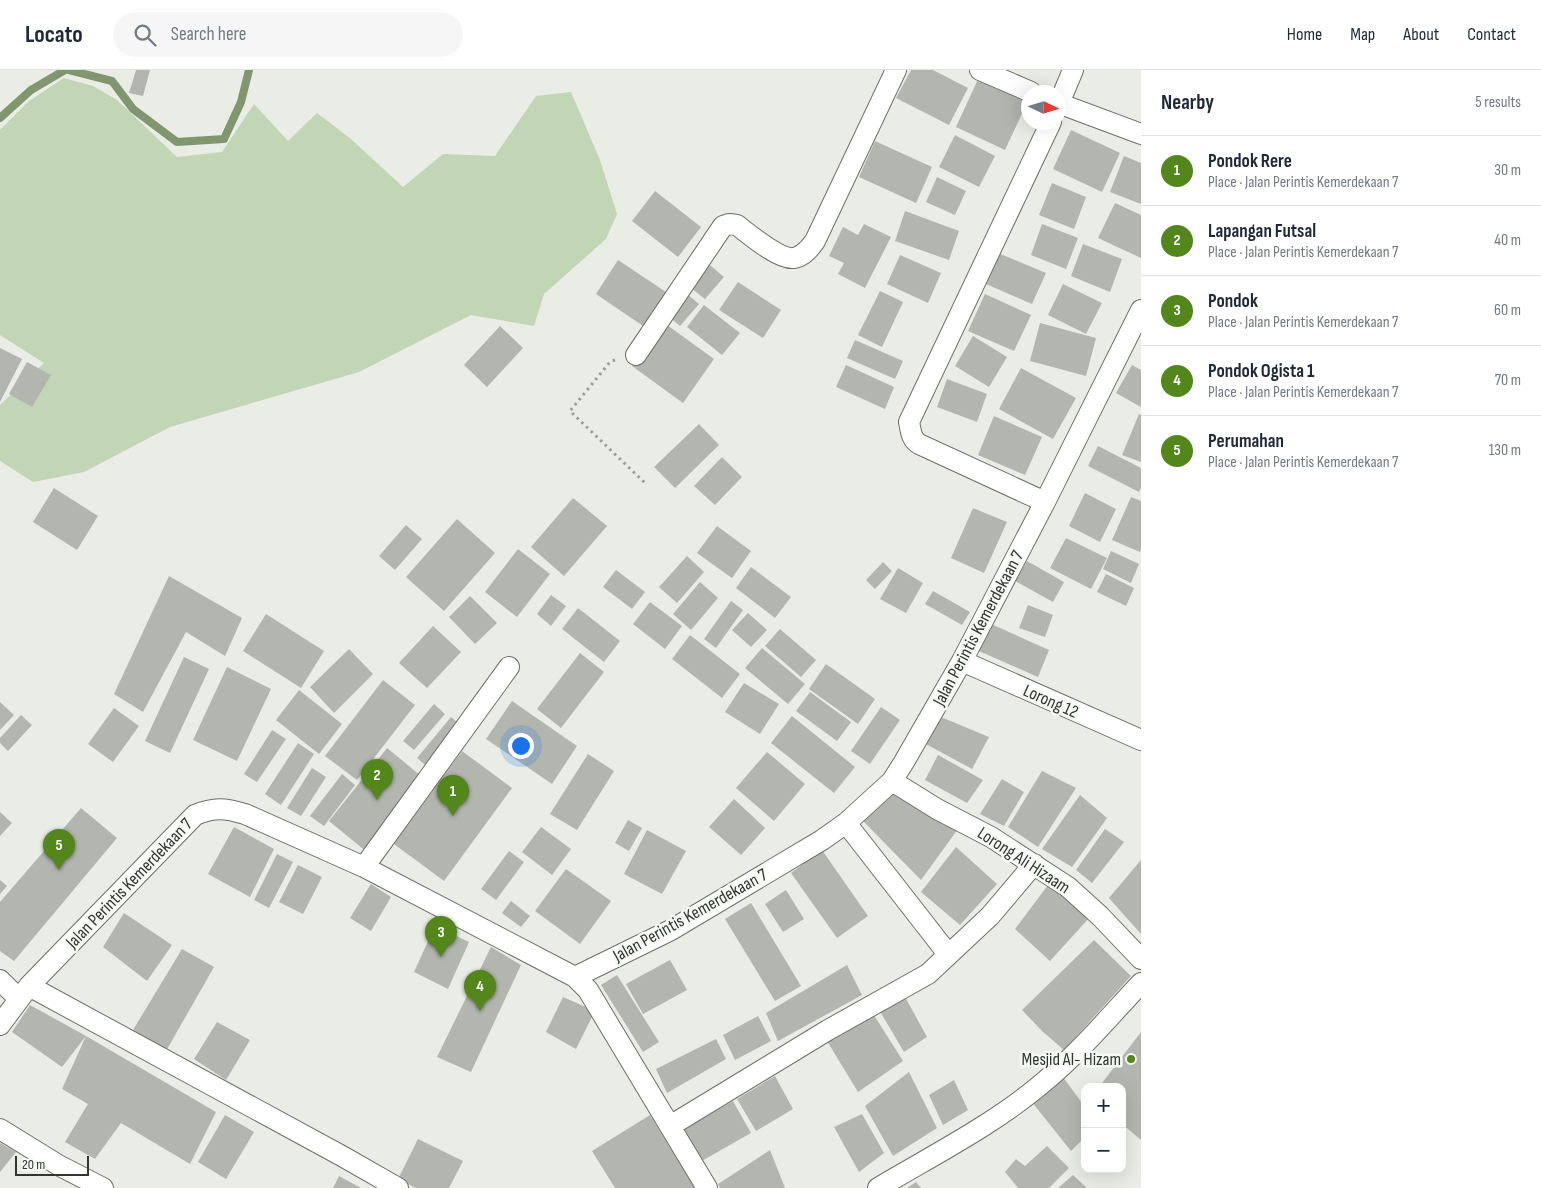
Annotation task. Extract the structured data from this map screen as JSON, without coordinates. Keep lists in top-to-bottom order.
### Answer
{
  "streets": {
    "street": ["Jalan Perintis Kemerdekaan 7", "Lorong 12", "Lorong Ali Hizaam"]
  },
  "crossings": [
    ["Jalan Perintis Kemerdekaan 7", "Lorong 12"],
    ["Jalan Perintis Kemerdekaan 7", "Lorong Ali Hizaam"]
  ],
  "places": ["Mesjid Al- Hizam"],
  "scale_bar": "20 m",
  "north": "right",
  "page": {
    "header": "Locato",
    "search": "Search here",
    "nav": [
      "Home",
      "Map",
      "About",
      "Contact"
    ],
    "heading": ["Nearby", "5 results"],
    "list": [
      {
        "mark": "1",
        "name": "Pondok Rere",
        "note": "Place · Jalan Perintis Kemerdekaan 7",
        "value": "30 m"
      },
      {
        "mark": "2",
        "name": "Lapangan Futsal",
        "note": "Place · Jalan Perintis Kemerdekaan 7",
        "value": "40 m"
      },
      {
        "mark": "3",
        "name": "Pondok",
        "note": "Place · Jalan Perintis Kemerdekaan 7",
        "value": "60 m"
      },
      {
        "mark": "4",
        "name": "Pondok Ogista 1",
        "note": "Place · Jalan Perintis Kemerdekaan 7",
        "value": "70 m"
      },
      {
        "mark": "5",
        "name": "Perumahan",
        "note": "Place · Jalan Perintis Kemerdekaan 7",
        "value": "130 m"
      }
    ],
    "pins": [
      "2",
      "1",
      "5",
      "3",
      "4"
    ],
    "map_buttons": ["+", "−"],
    "scale": "20 m"
  }
}
